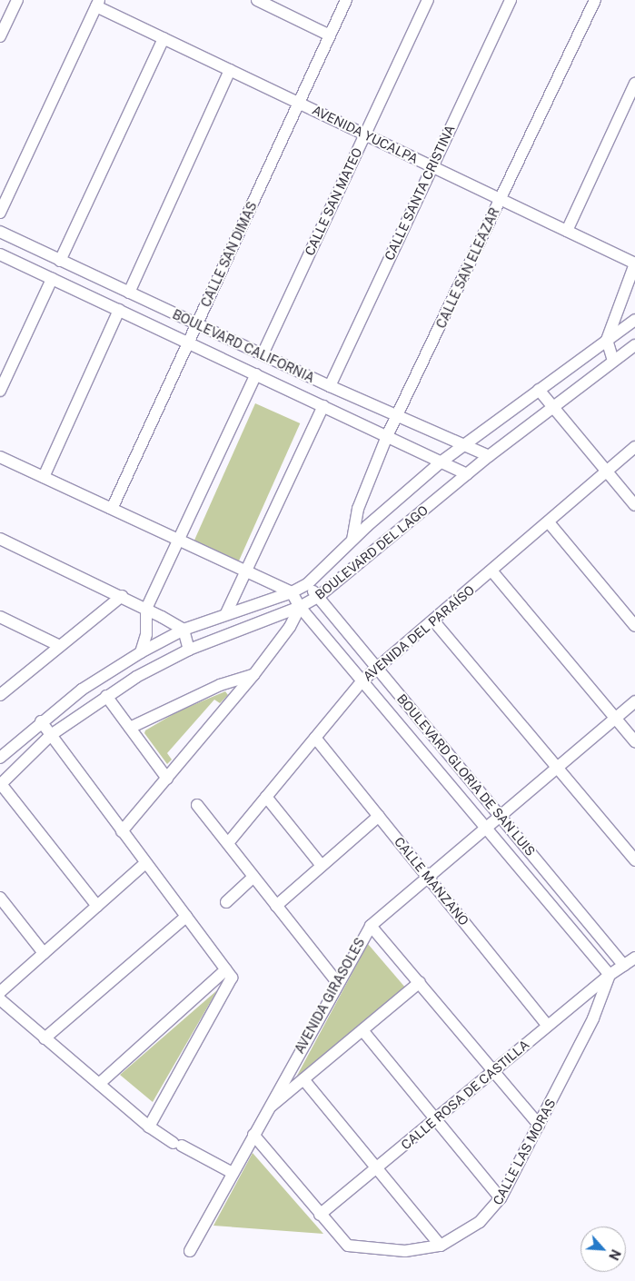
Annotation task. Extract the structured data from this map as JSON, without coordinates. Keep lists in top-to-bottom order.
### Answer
{
  "streets": {
    "street": [
      "AVENIDA YUCALPA",
      "CALLE SANTA CRISTINA",
      "CALLE SAN MATEO",
      "CALLE SAN DIMAS",
      "CALLE SAN ELEAZAR",
      "BOULEVARD CALIFORNIA",
      "BOULEVARD DEL LAGO",
      "AVENIDA DEL PARAÍSO",
      "BOULEVARD GLORIA DE SAN LUIS",
      "CALLE MANZANO",
      "AVENIDA GIRASOLES",
      "CALLE ROSA DE CASTILLA",
      "CALLE LAS MORAS"
    ]
  },
  "crossings": [
    ["AVENIDA YUCALPA", "CALLE SANTA CRISTINA"],
    ["AVENIDA YUCALPA", "CALLE SAN MATEO"],
    ["AVENIDA YUCALPA", "CALLE SAN DIMAS"],
    ["AVENIDA YUCALPA", "CALLE SAN ELEAZAR"],
    ["CALLE SANTA CRISTINA", "BOULEVARD CALIFORNIA"],
    ["CALLE SAN MATEO", "BOULEVARD CALIFORNIA"],
    ["CALLE SAN DIMAS", "BOULEVARD CALIFORNIA"],
    ["CALLE SAN ELEAZAR", "BOULEVARD CALIFORNIA"],
    ["CALLE SAN ELEAZAR", "BOULEVARD DEL LAGO"],
    ["BOULEVARD CALIFORNIA", "BOULEVARD DEL LAGO"],
    ["BOULEVARD DEL LAGO", "BOULEVARD GLORIA DE SAN LUIS"],
    ["AVENIDA DEL PARAÍSO", "BOULEVARD GLORIA DE SAN LUIS"],
    ["AVENIDA DEL PARAÍSO", "CALLE MANZANO"],
    ["BOULEVARD GLORIA DE SAN LUIS", "AVENIDA GIRASOLES"],
    ["BOULEVARD GLORIA DE SAN LUIS", "CALLE ROSA DE CASTILLA"],
    ["BOULEVARD GLORIA DE SAN LUIS", "CALLE LAS MORAS"],
    ["CALLE MANZANO", "AVENIDA GIRASOLES"],
    ["CALLE MANZANO", "CALLE ROSA DE CASTILLA"],
    ["CALLE ROSA DE CASTILLA", "CALLE LAS MORAS"]
  ],
  "north": "bottom right"
}
